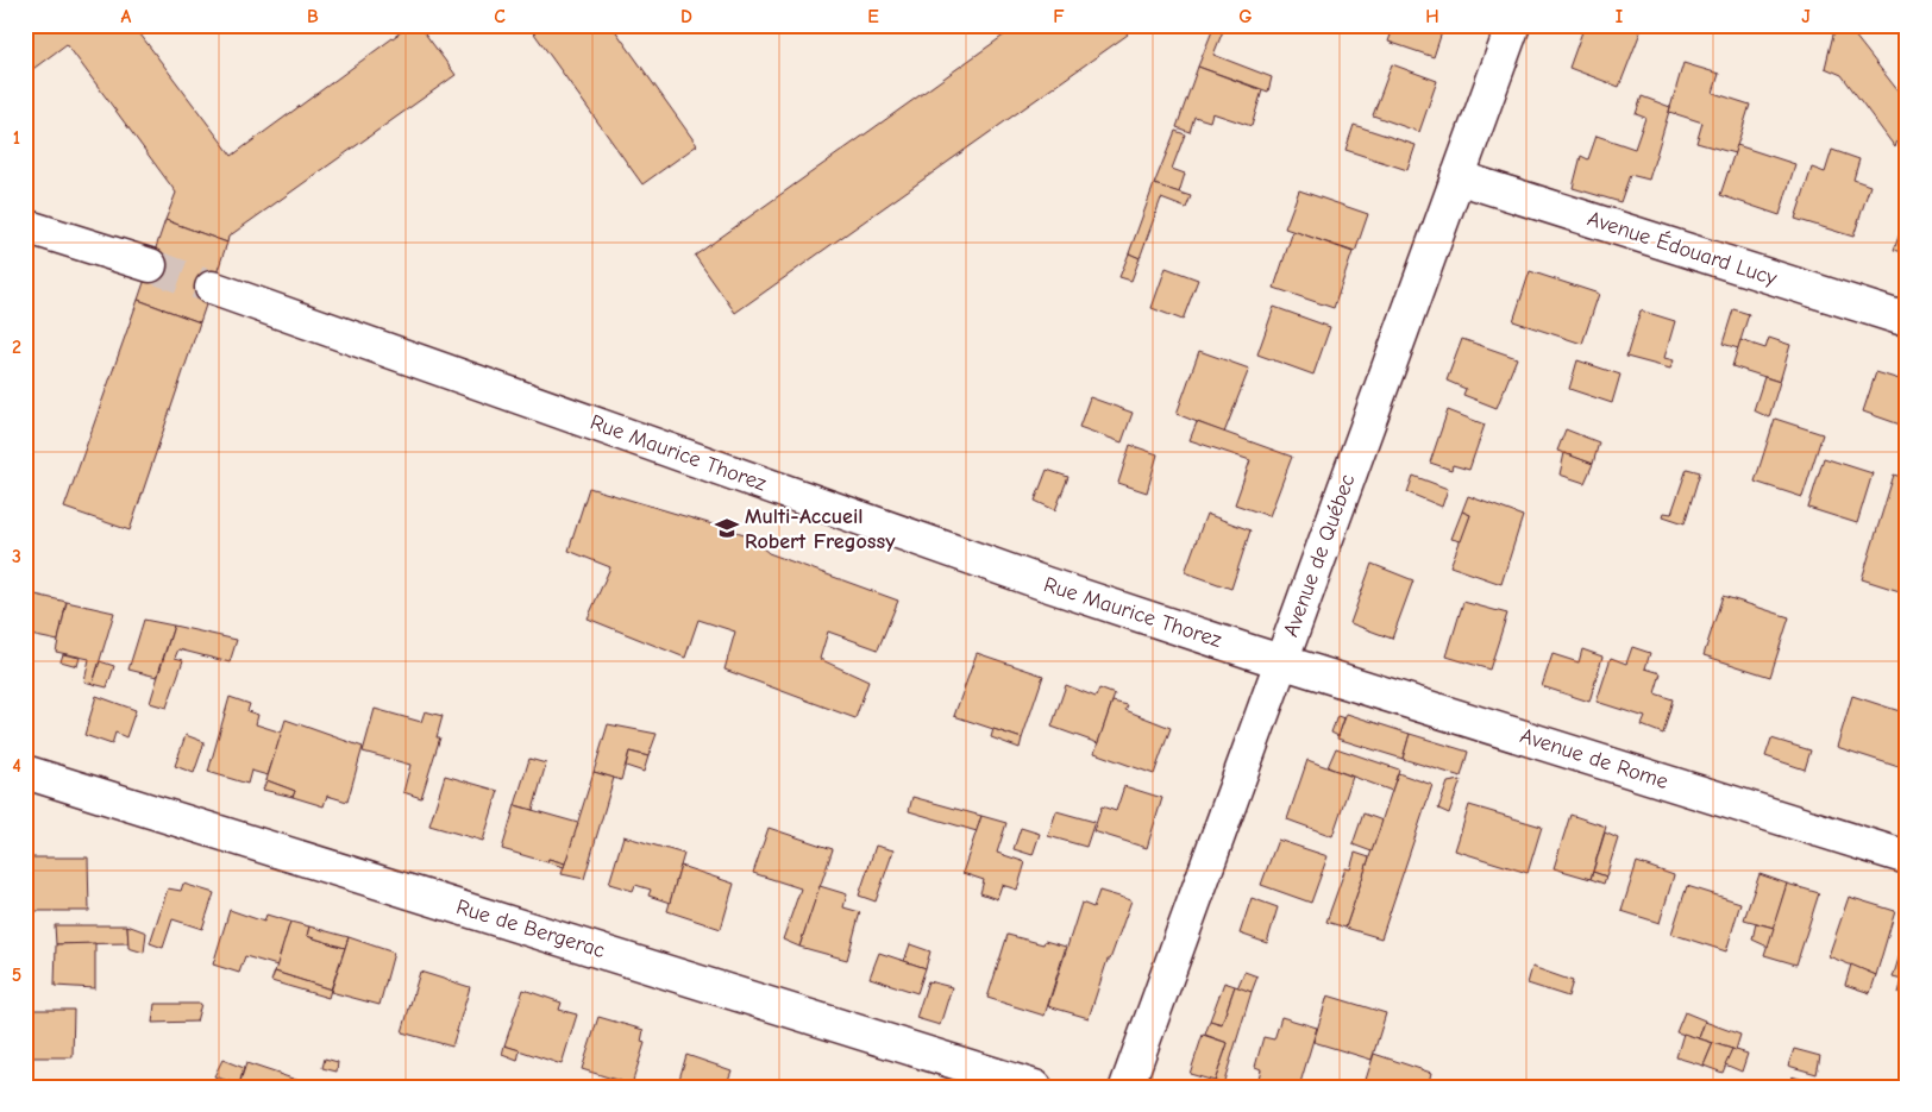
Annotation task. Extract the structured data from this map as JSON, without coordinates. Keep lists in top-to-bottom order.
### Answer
{
  "streets": {
    "street": [
      "Avenue Édouard Lucy",
      "Rue Maurice Thorez",
      "Avenue de Québec",
      "Avenue de Rome",
      "Rue de Bergerac"
    ]
  },
  "crossings": [
    ["Avenue Édouard Lucy", "Avenue de Québec"],
    ["Rue Maurice Thorez", "Avenue de Québec"],
    ["Rue Maurice Thorez", "Avenue de Rome"],
    ["Avenue de Québec", "Avenue de Rome"]
  ],
  "places": {
    "school or university": ["Multi-Accueil Robert Fregossy"]
  },
  "grid": {
    "columns": [
      "A",
      "B",
      "C",
      "D",
      "E",
      "F",
      "G",
      "H",
      "I",
      "J"
    ],
    "rows": [
      "1",
      "2",
      "3",
      "4",
      "5"
    ]
  }
}
